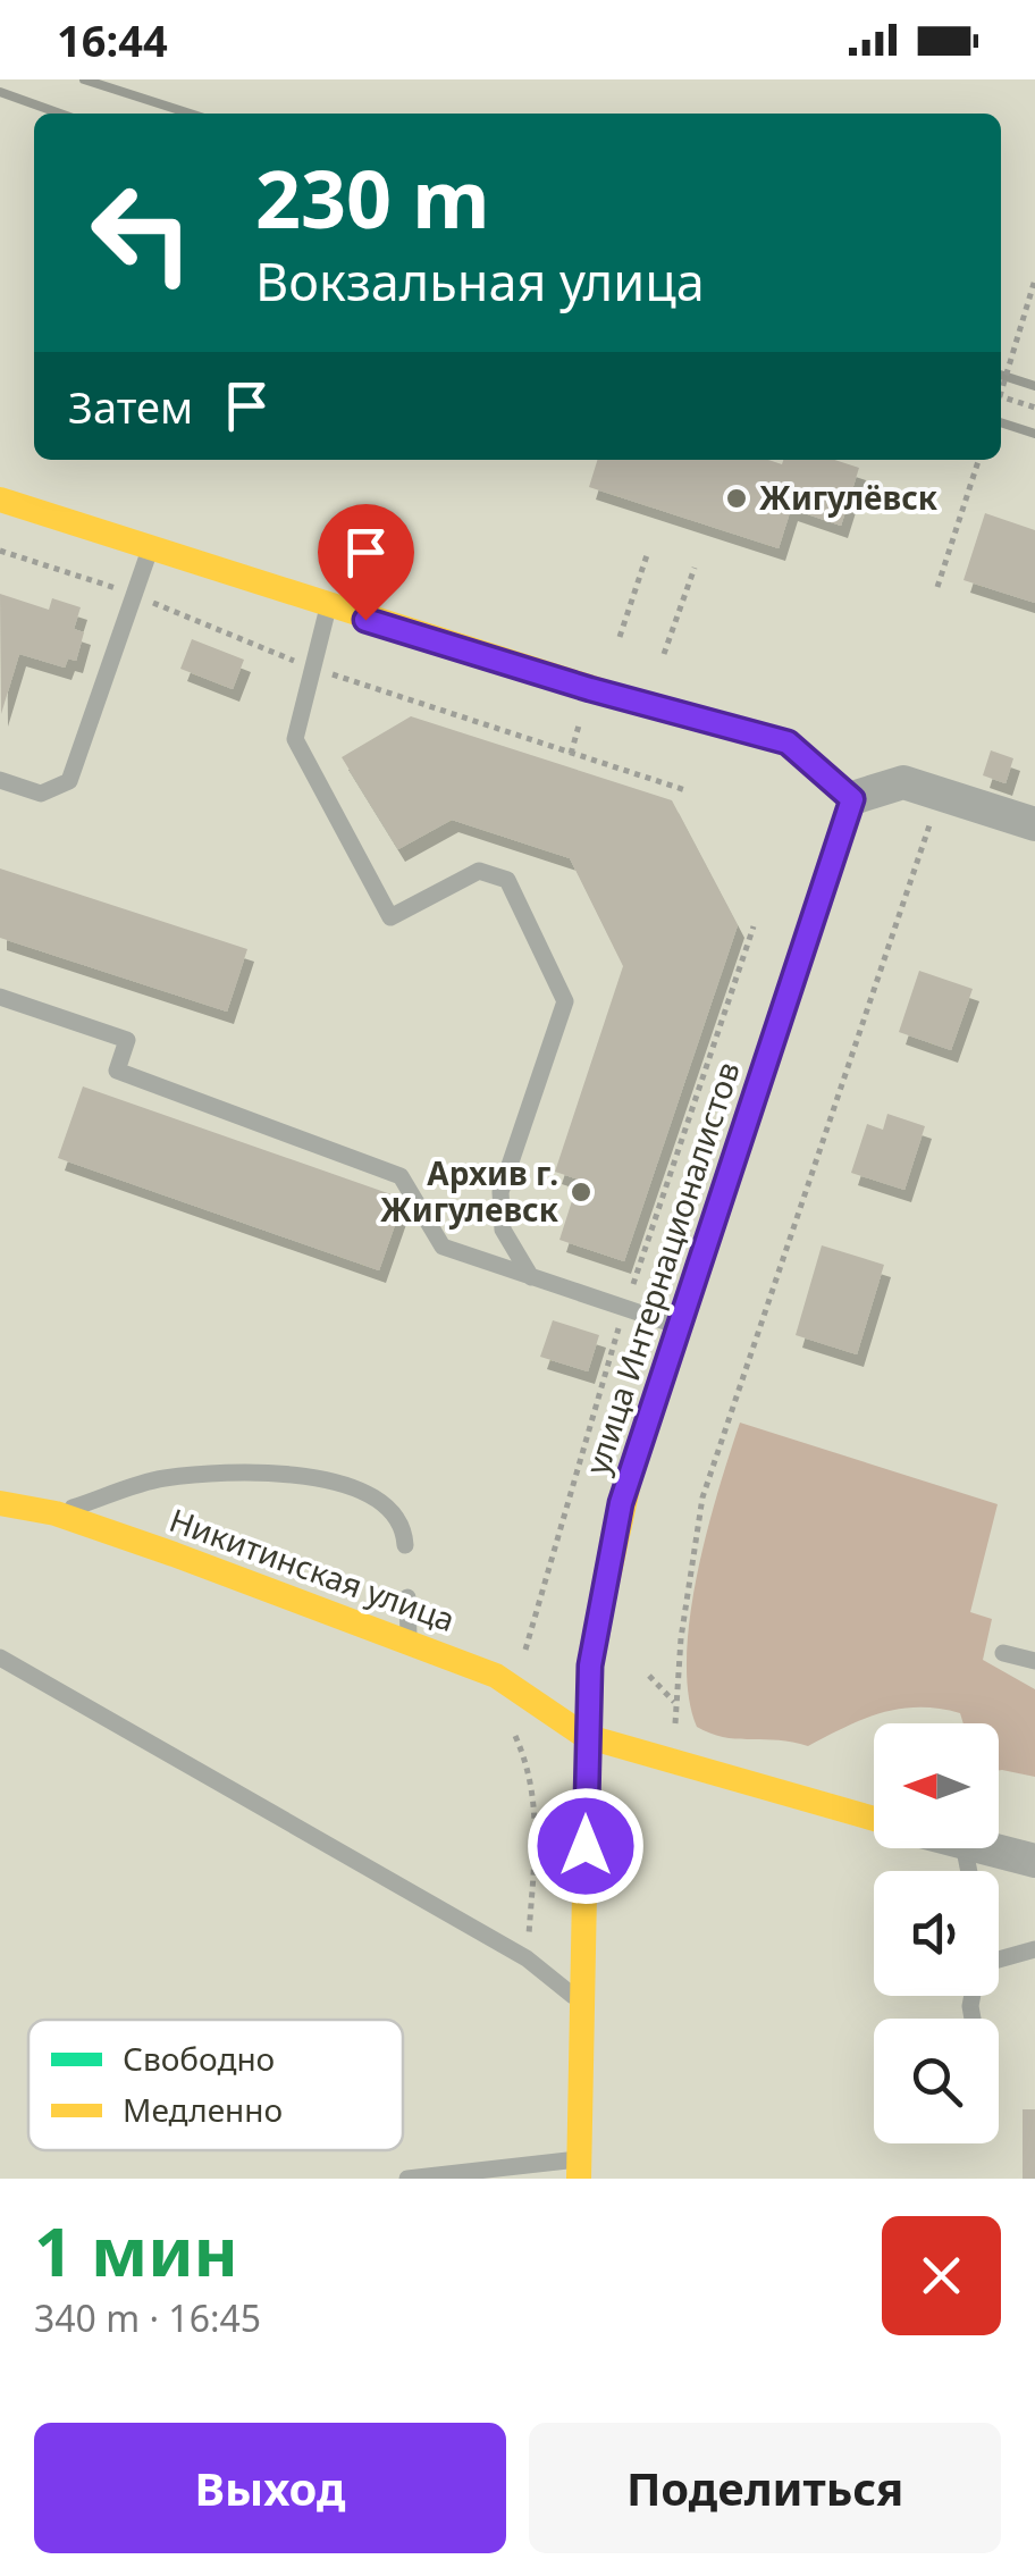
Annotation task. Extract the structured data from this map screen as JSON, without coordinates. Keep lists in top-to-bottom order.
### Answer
{
  "streets": {
    "street": ["улица Интернационалистов", "Никитинская улица"]
  },
  "crossings": [
    ["улица Интернационалистов", "Никитинская улица"]
  ],
  "places": ["Жигулёвск", "Архив г. Жигулевск"],
  "legend": ["Свободно", "Медленно"],
  "north": "left",
  "page": {
    "status": "16:44",
    "turn": ["230 m", "Вокзальная улица"],
    "then": "Затем",
    "heading": ["1 мин", "340 m · 16:45"],
    "buttons": ["Выход", "Поделиться"]
  }
}
